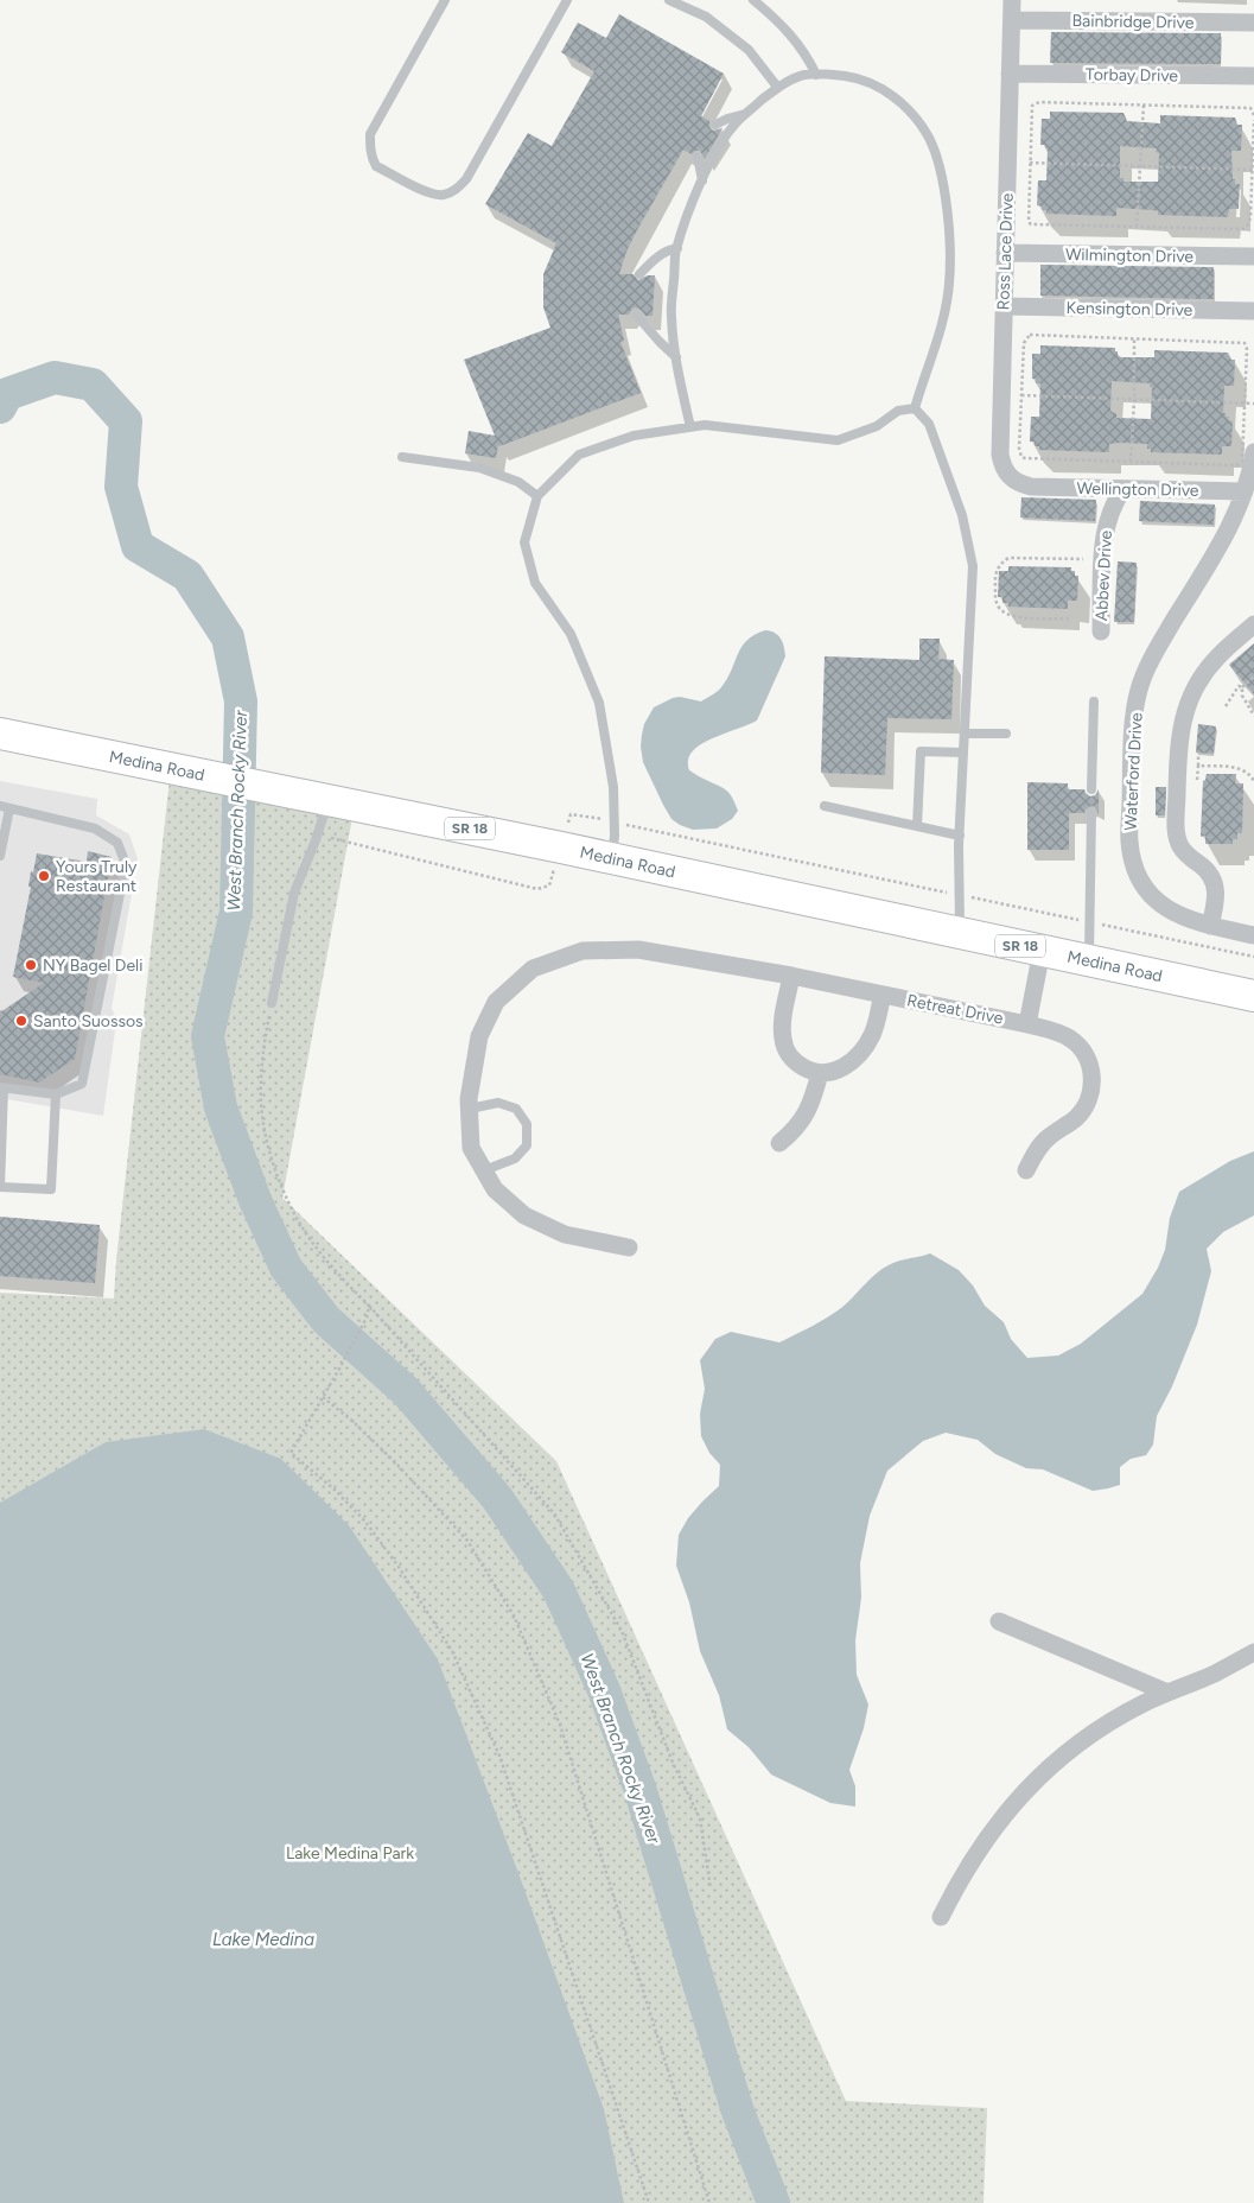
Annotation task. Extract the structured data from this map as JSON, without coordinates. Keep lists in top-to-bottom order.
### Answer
{
  "streets": {
    "highway": ["Medina Road", "SR 18"],
    "street": [
      "Bainbridge Drive",
      "Torbay Drive",
      "Ross Lace Drive",
      "Wilmington Drive",
      "Kensington Drive",
      "Wellington Drive",
      "Abbev Drive",
      "Waterford Drive",
      "Retreat Drive"
    ]
  },
  "crossings": [
    ["Bainbridge Drive", "Ross Lace Drive"],
    ["Torbay Drive", "Ross Lace Drive"],
    ["Ross Lace Drive", "Wilmington Drive"],
    ["Ross Lace Drive", "Kensington Drive"],
    ["Ross Lace Drive", "Wellington Drive"],
    ["Wellington Drive", "Abbev Drive"],
    ["Wellington Drive", "Waterford Drive"]
  ],
  "water": ["West Branch Rocky River", "Lake Medina"],
  "parks": ["Lake Medina Park"],
  "places": ["Yours Truly Restaurant", "NY Bagel Deli", "Santo Suossos"]
}
